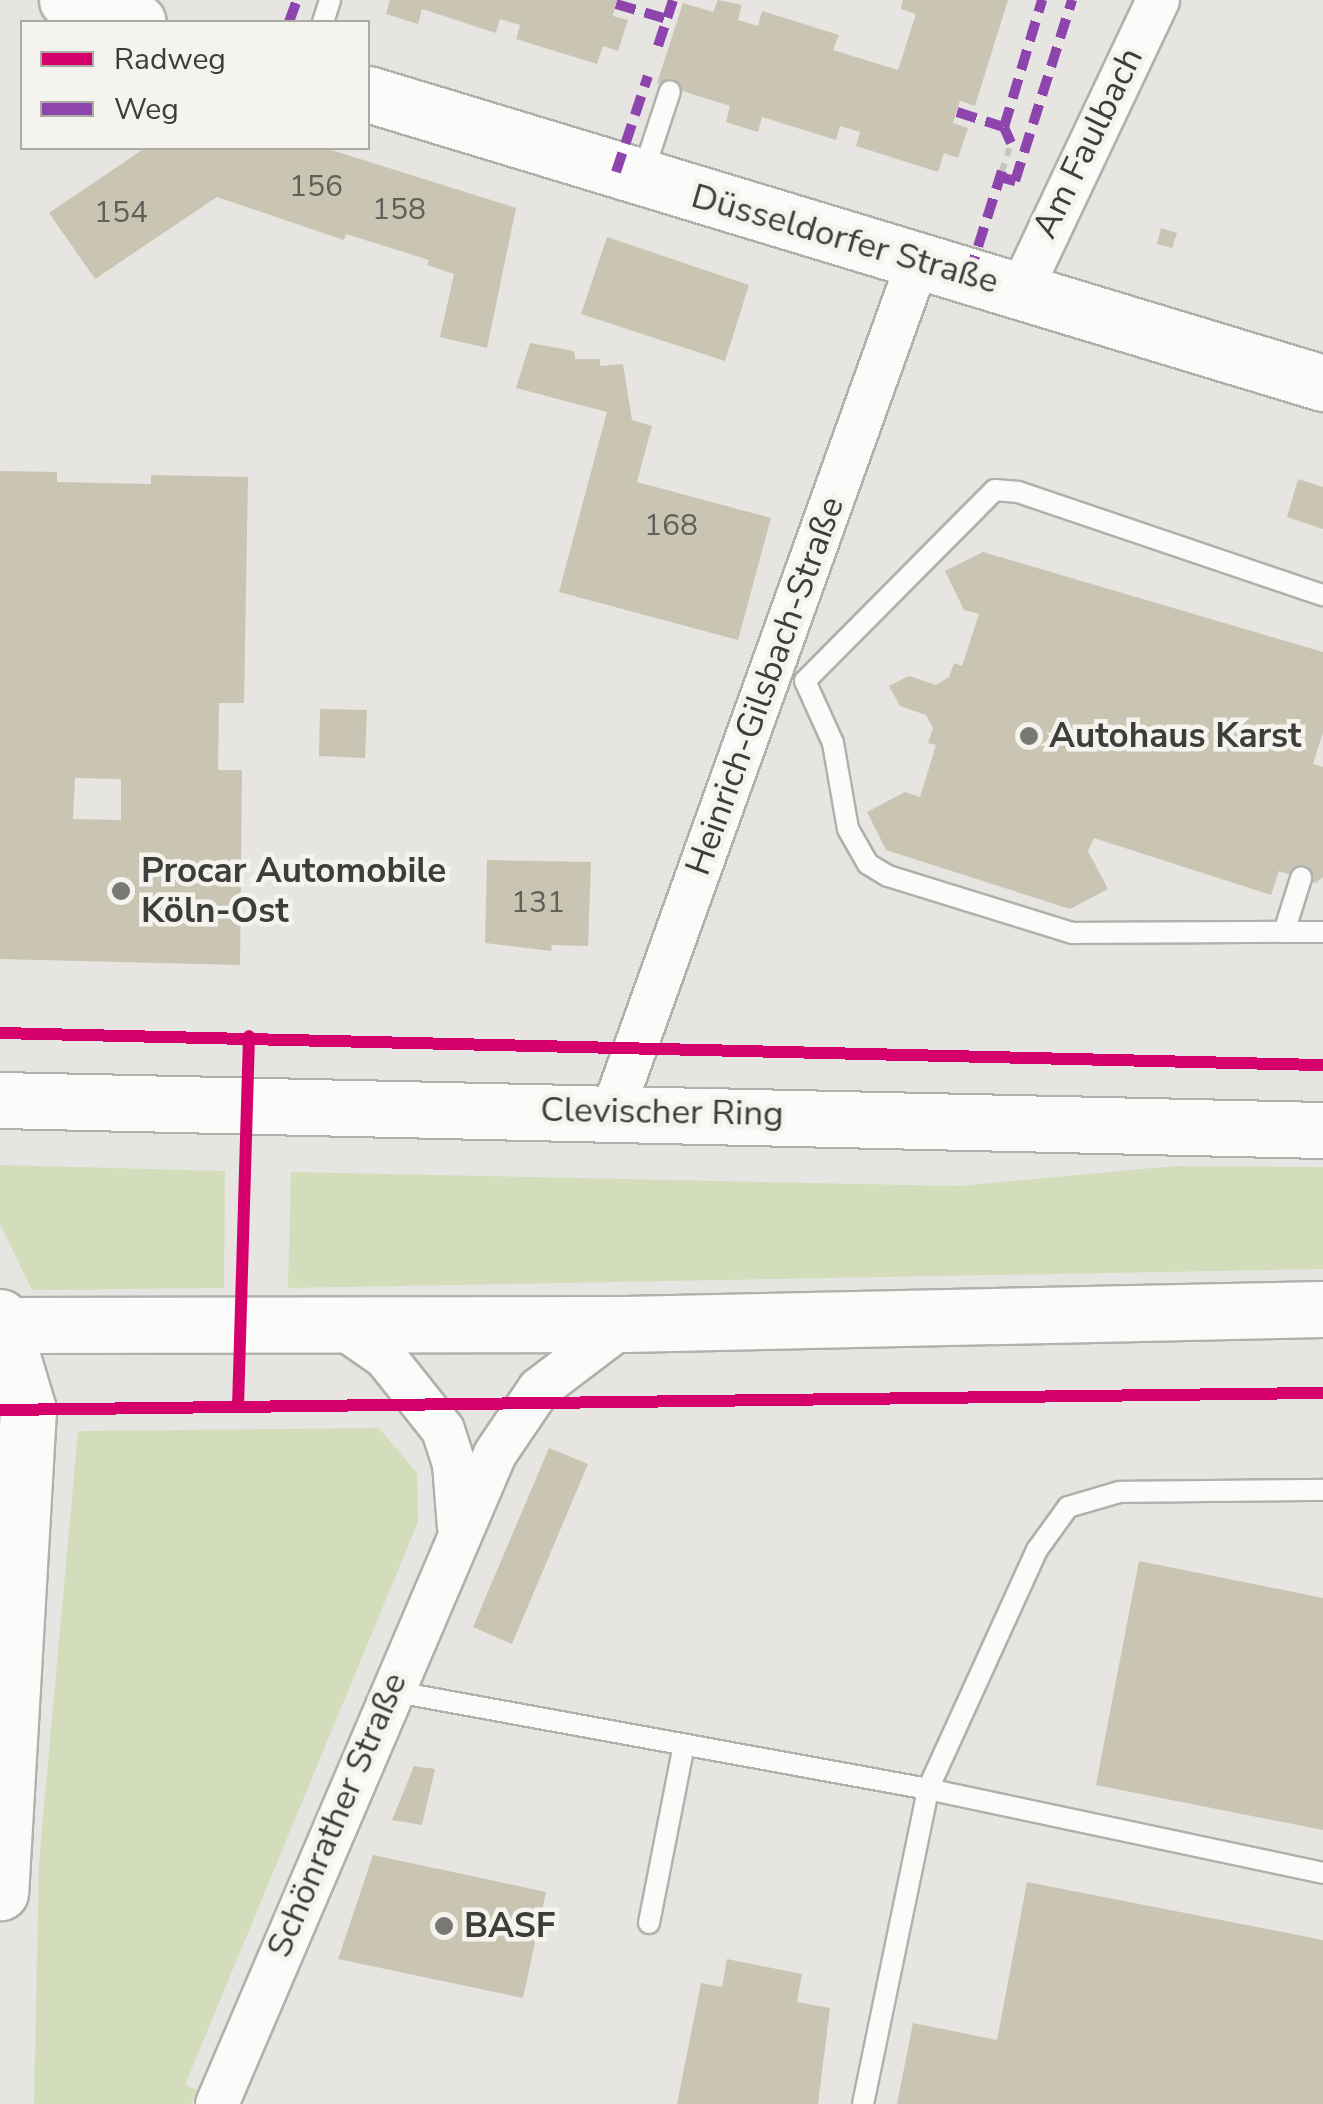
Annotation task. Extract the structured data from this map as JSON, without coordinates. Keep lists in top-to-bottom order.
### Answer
{
  "streets": {
    "main road": ["Düsseldorfer Straße", "Clevischer Ring"],
    "street": ["Am Faulbach", "Heinrich-Gilsbach-Straße", "Schönrather Straße"]
  },
  "crossings": [
    ["Am Faulbach", "Düsseldorfer Straße"],
    ["Düsseldorfer Straße", "Heinrich-Gilsbach-Straße"],
    ["Heinrich-Gilsbach-Straße", "Clevischer Ring"]
  ],
  "places": ["Autohaus Karst", "Procar Automobile Köln-Ost", "BASF"],
  "house_numbers": [
    "156",
    "158",
    "154",
    "168",
    "131"
  ],
  "legend": ["Radweg", "Weg"]
}
